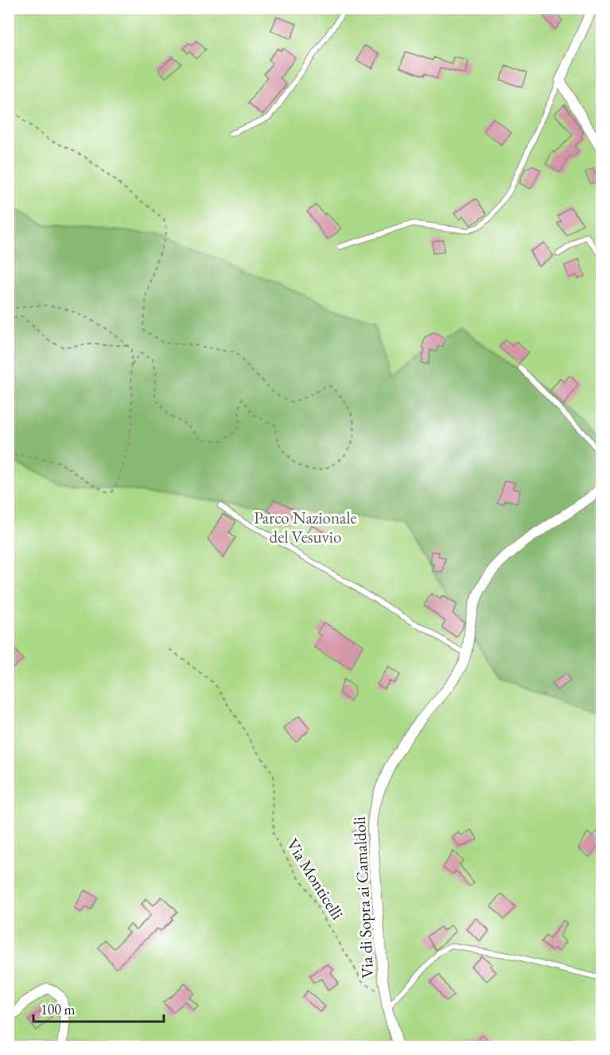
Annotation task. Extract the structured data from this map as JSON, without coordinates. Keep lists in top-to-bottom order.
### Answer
{
  "streets": {
    "street": ["Via di Sopra ai Camaldoli"],
    "path": ["Via Monticelli"]
  },
  "crossings": [
    ["Via Monticelli", "Via di Sopra ai Camaldoli"]
  ],
  "parks": ["Parco Nazionale del Vesuvio"],
  "scale_bar": "100 m"
}
